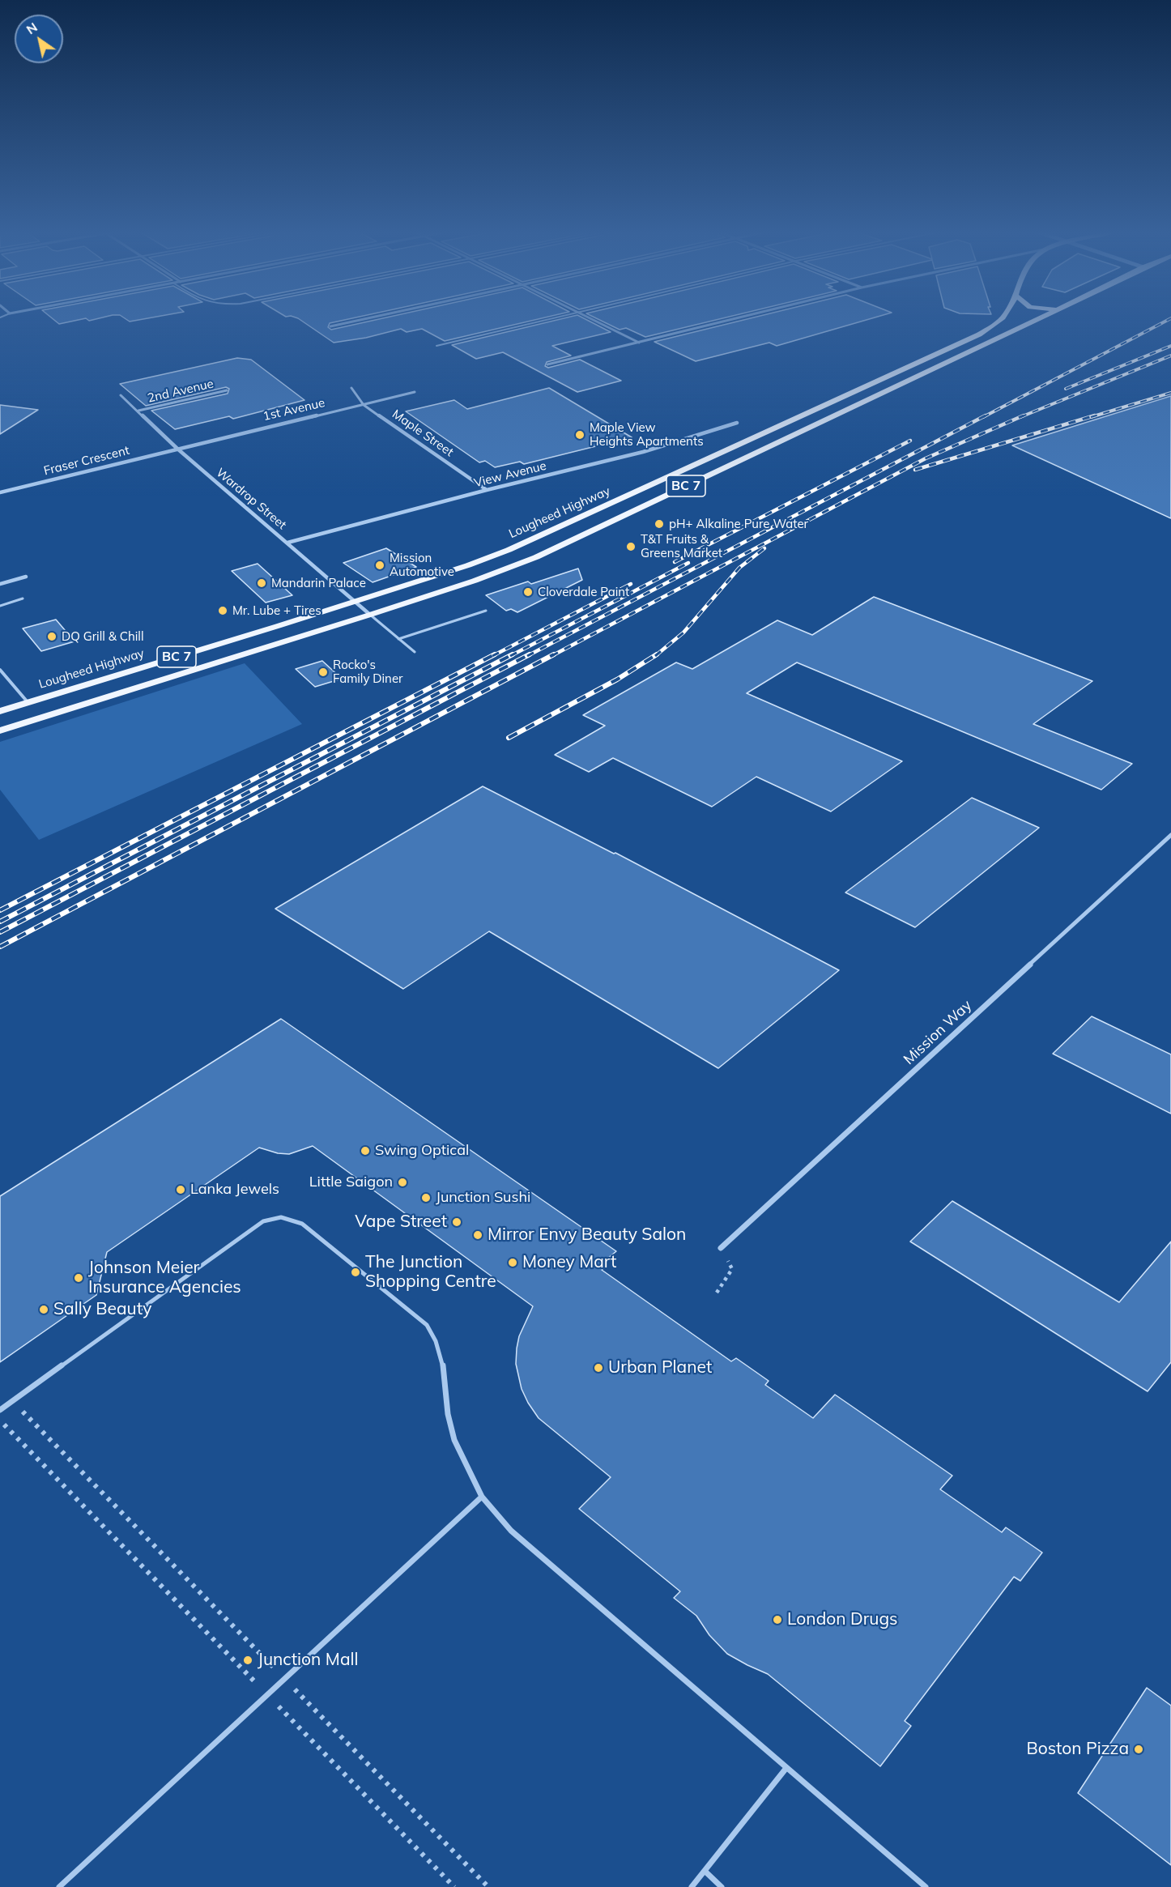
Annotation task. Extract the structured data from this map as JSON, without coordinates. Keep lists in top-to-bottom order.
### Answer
{
  "streets": {
    "main road": ["BC 7", "Lougheed Highway"],
    "street": [
      "2nd Avenue",
      "1st Avenue",
      "Maple Street",
      "Fraser Crescent",
      "View Avenue",
      "Wardrop Street",
      "Mission Way"
    ]
  },
  "crossings": [
    ["2nd Avenue", "Wardrop Street"],
    ["1st Avenue", "Maple Street"],
    ["1st Avenue", "Fraser Crescent"],
    ["1st Avenue", "Wardrop Street"],
    ["Maple Street", "View Avenue"],
    ["Fraser Crescent", "Wardrop Street"],
    ["View Avenue", "Wardrop Street"],
    ["Wardrop Street", "Lougheed Highway"]
  ],
  "places": [
    "Maple View Heights Apartments",
    "pH+ Alkaline Pure Water",
    "T&T Fruits & Greens Market",
    "Mission Automotive",
    "Mandarin Palace",
    "Cloverdale Paint",
    "Mr. Lube + Tires",
    "DQ Grill & Chill",
    "Rocko's Family Diner",
    "Swing Optical",
    "Little Saigon",
    "Lanka Jewels",
    "Junction Sushi",
    "Vape Street",
    "Mirror Envy Beauty Salon",
    "Money Mart",
    "The Junction Shopping Centre",
    "Johnson Meier Insurance Agencies",
    "Sally Beauty",
    "Urban Planet",
    "London Drugs",
    "Junction Mall",
    "Boston Pizza"
  ],
  "north": "top left"
}
